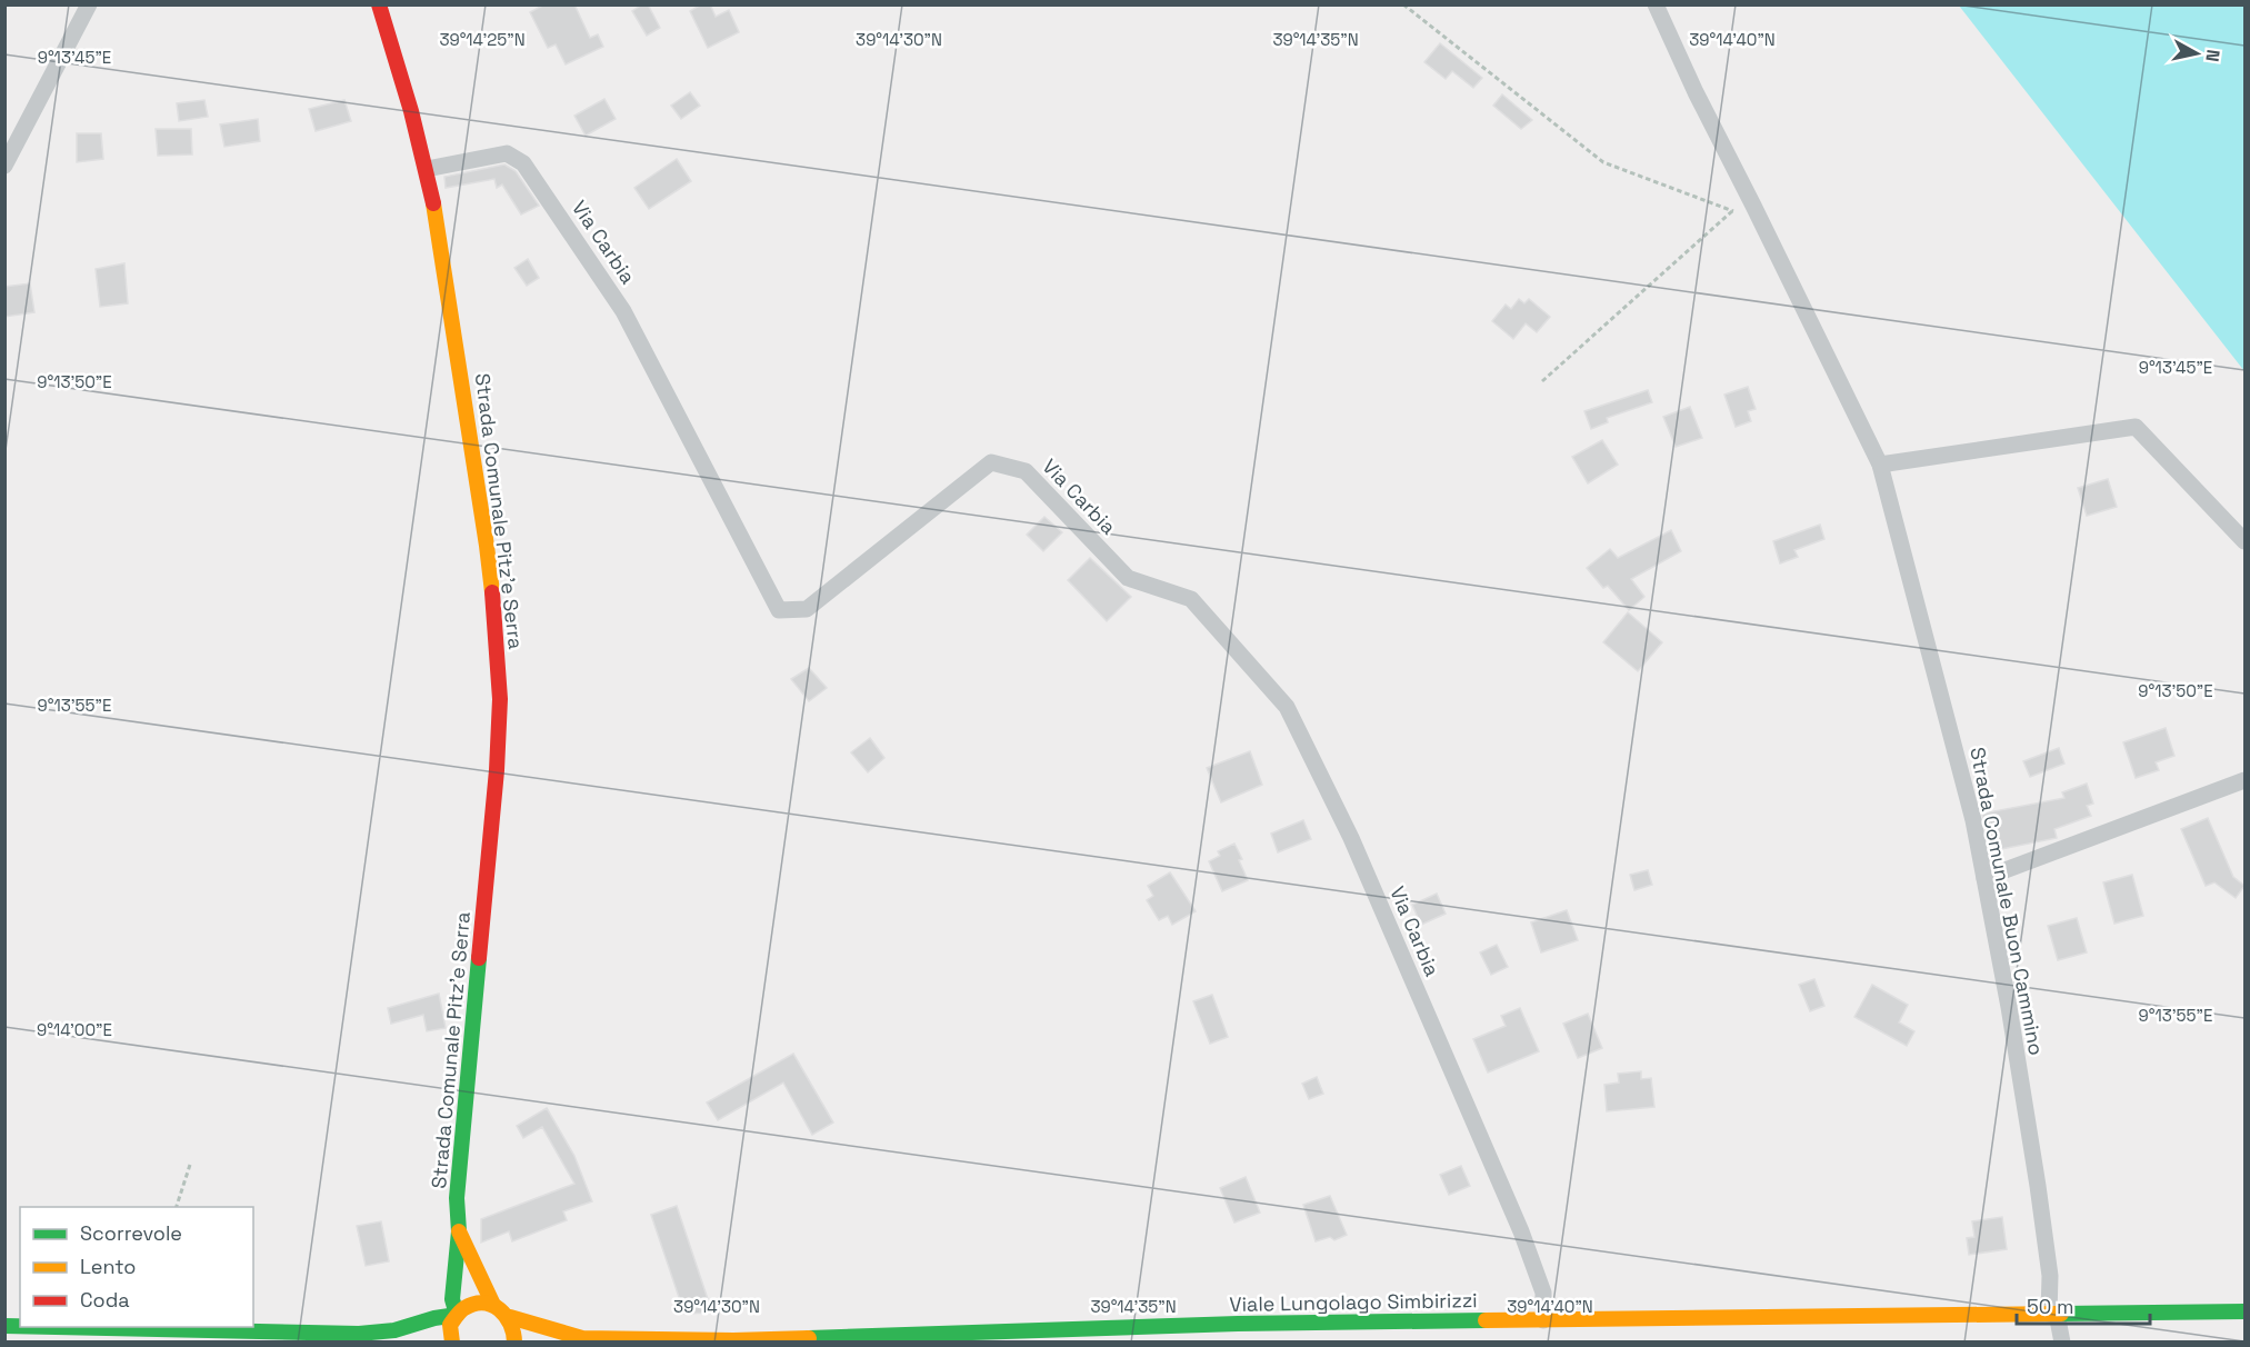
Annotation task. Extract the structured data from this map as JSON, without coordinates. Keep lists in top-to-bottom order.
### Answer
{
  "streets": {
    "main road": ["Strada Comunale Pitz'e Serra", "Viale Lungolago Simbirizzi"],
    "street": ["Via Carbia", "Strada Comunale Buon Cammino"]
  },
  "crossings": [
    ["Via Carbia", "Strada Comunale Pitz'e Serra"],
    ["Via Carbia", "Viale Lungolago Simbirizzi"],
    ["Strada Comunale Buon Cammino", "Viale Lungolago Simbirizzi"]
  ],
  "legend": ["Scorrevole", "Lento", "Coda"],
  "scale_bar": "50 m",
  "north": "right",
  "coordinates": [
    "39°14'25\"N",
    "39°14'30\"N",
    "39°14'35\"N",
    "39°14'40\"N",
    "9°13'45\"E",
    "9°13'50\"E",
    "9°13'55\"E",
    "9°14'00\"E"
  ]
}
